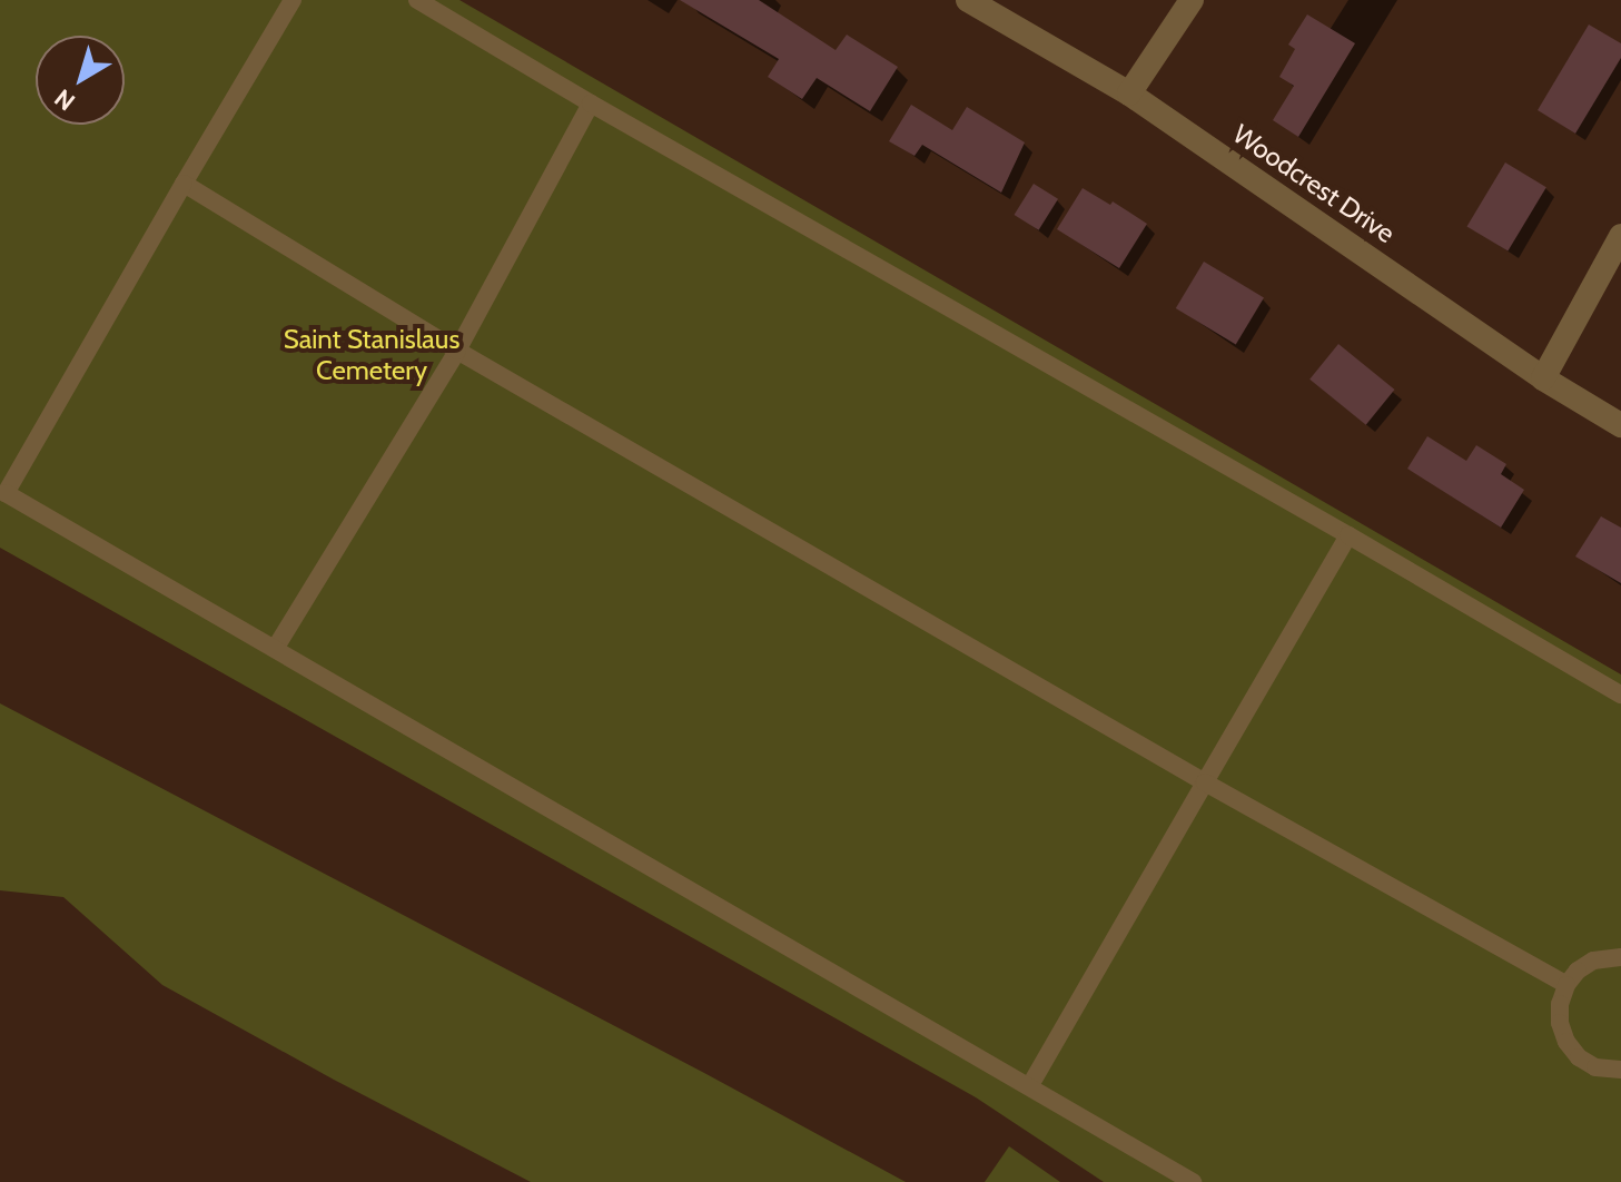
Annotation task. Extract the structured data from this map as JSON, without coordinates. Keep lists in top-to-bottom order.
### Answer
{
  "streets": {
    "street": ["Woodcrest Drive"]
  },
  "parks": ["Saint Stanislaus Cemetery"],
  "north": "bottom left"
}
